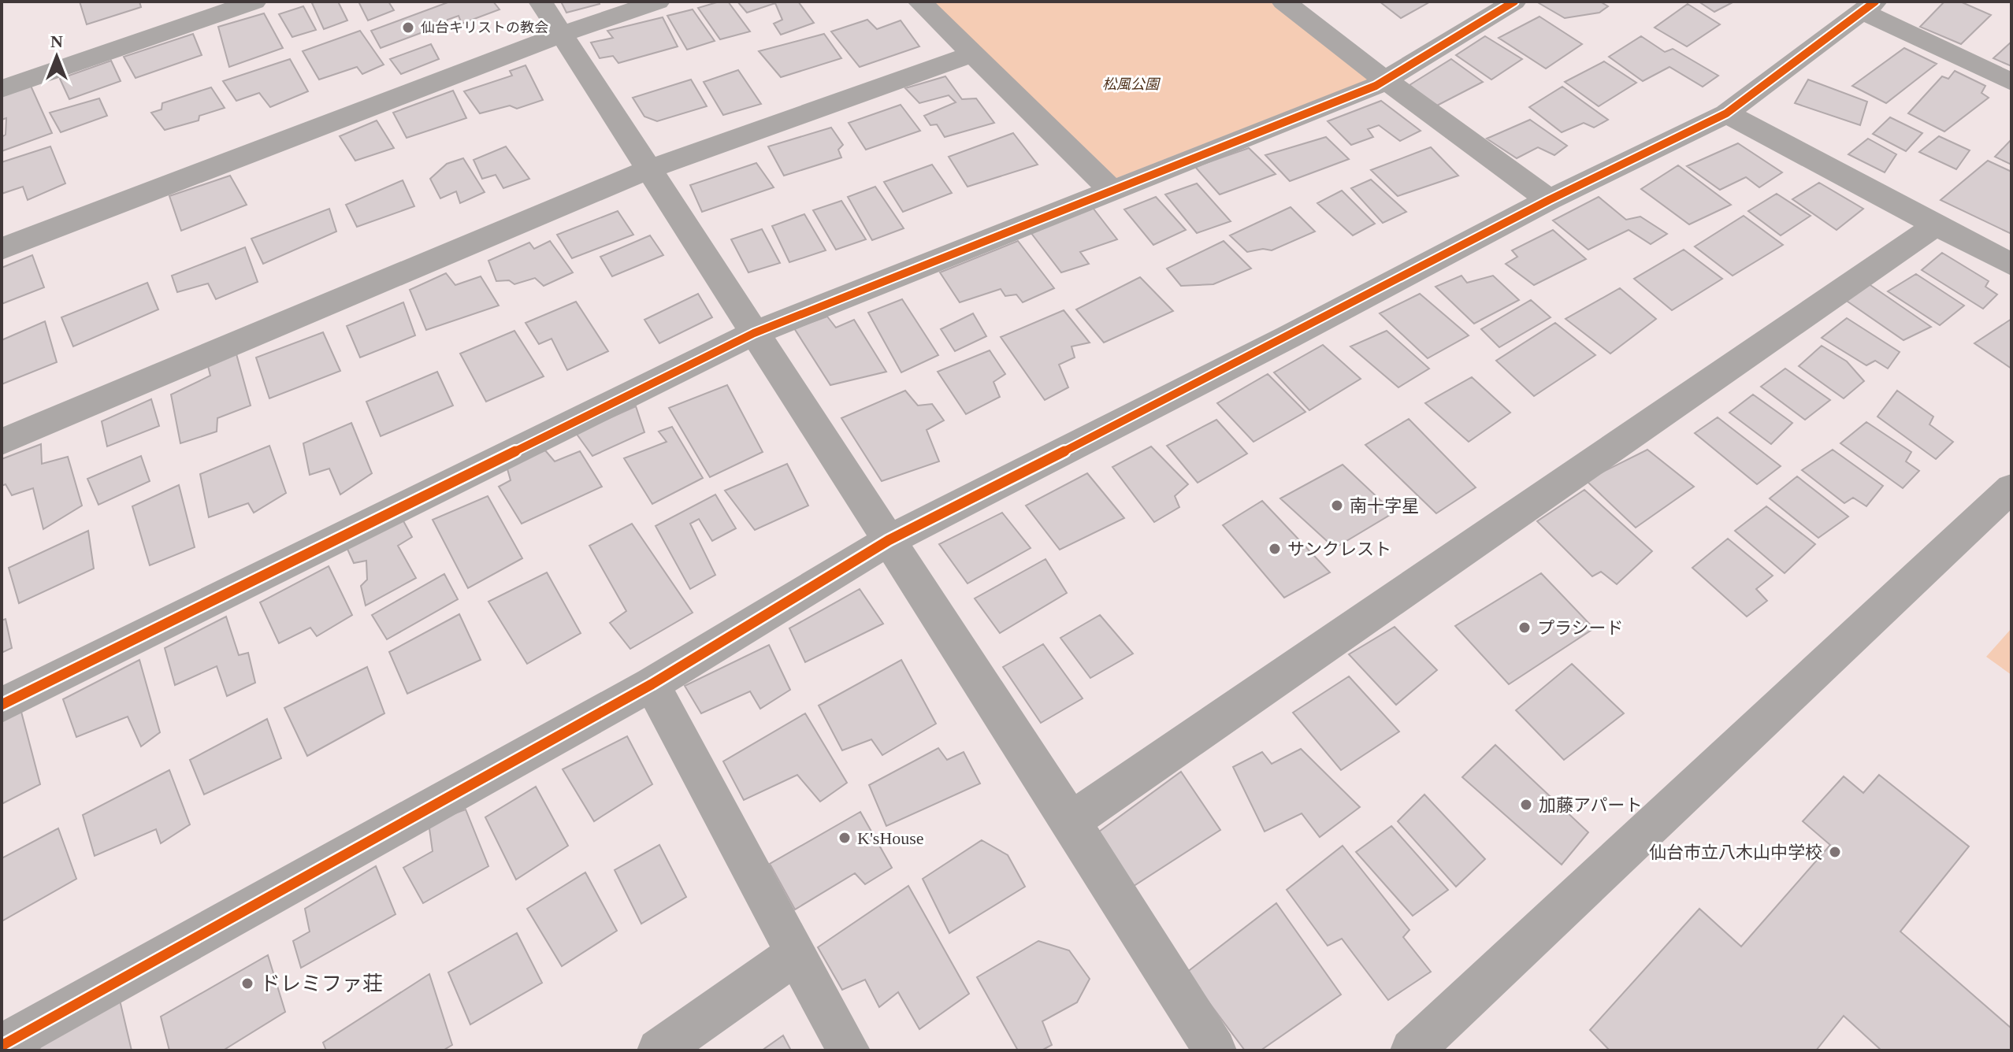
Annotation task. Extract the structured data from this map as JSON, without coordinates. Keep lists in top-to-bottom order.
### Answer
{
  "parks": ["松風公園"],
  "places": [
    "仙台キリストの教会",
    "南十字星",
    "サンクレスト",
    "プラシード",
    "加藤アパート",
    "K'sHouse",
    "仙台市立八木山中学校",
    "ドレミファ荘"
  ],
  "north": "top"
}
